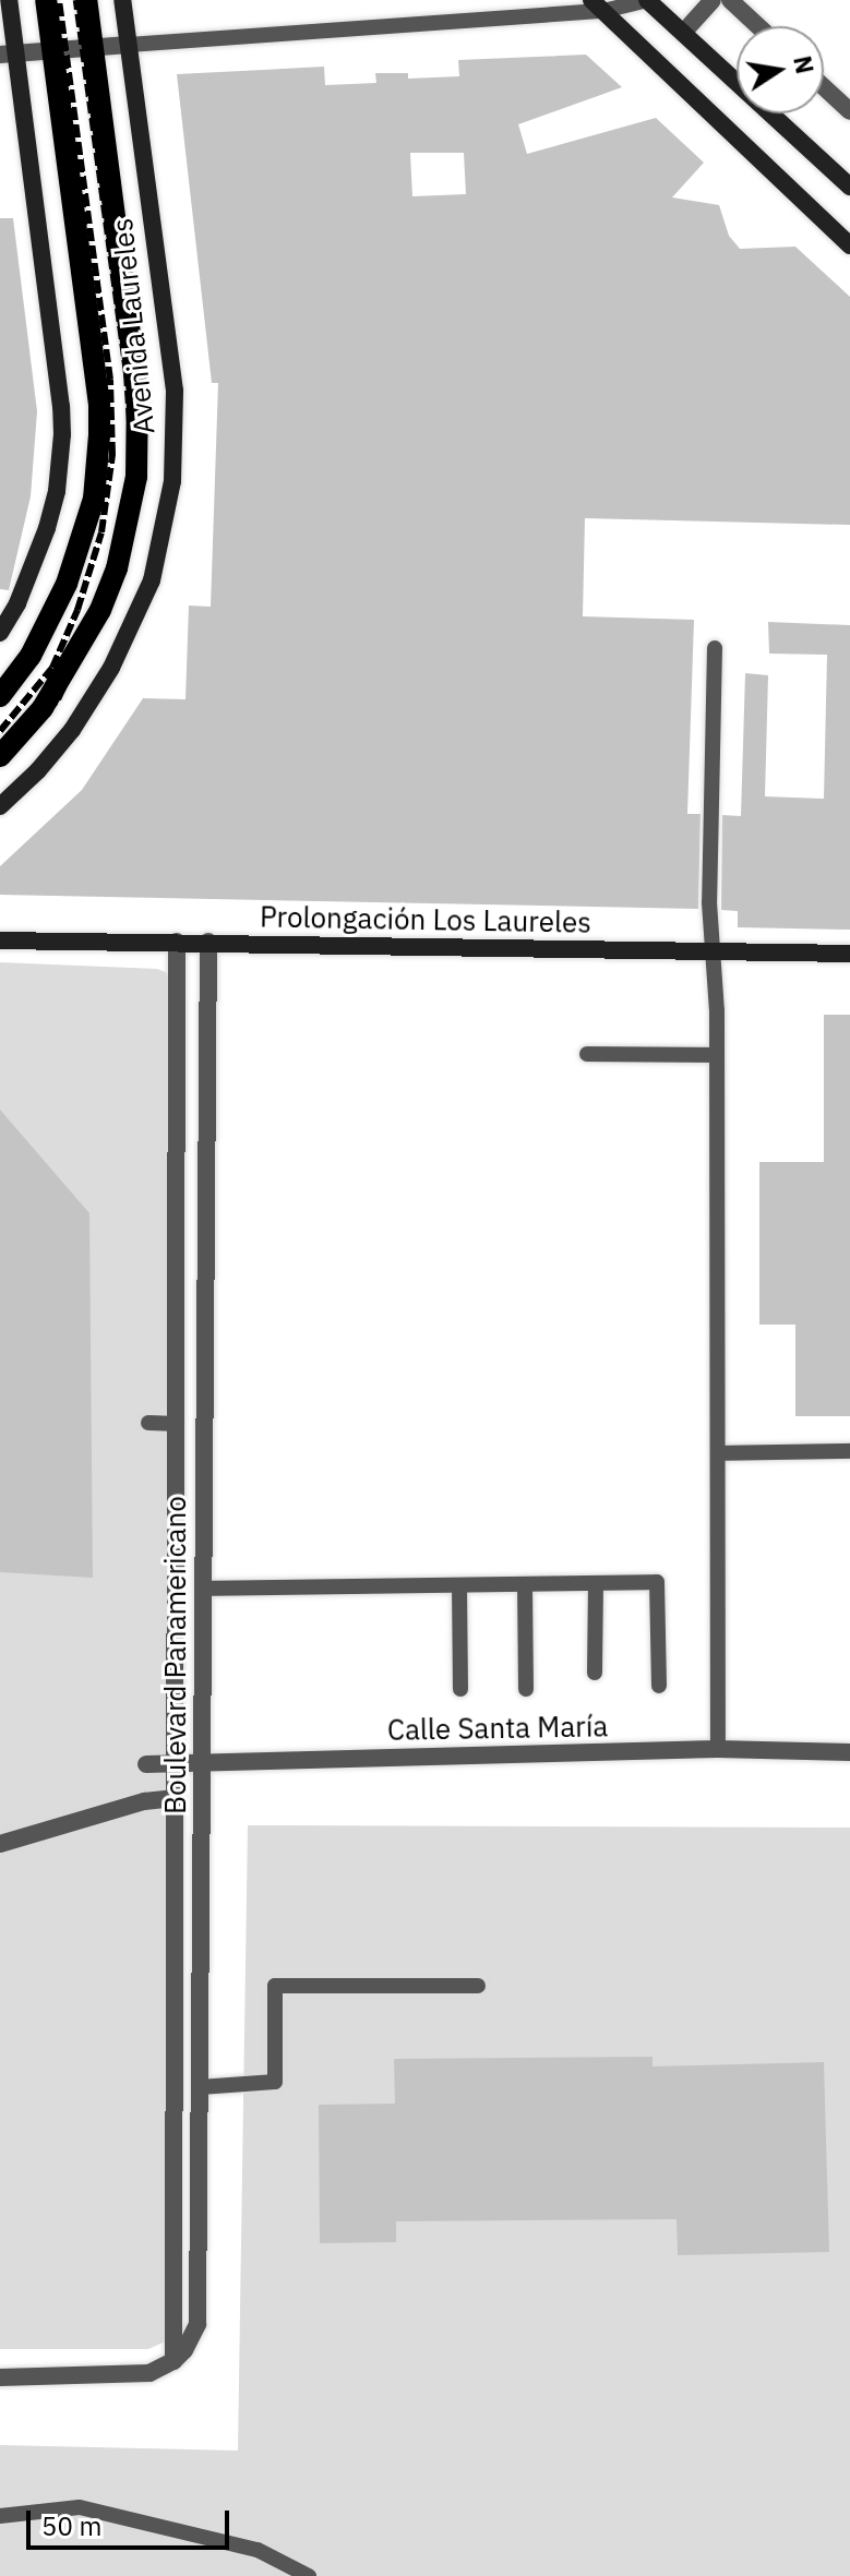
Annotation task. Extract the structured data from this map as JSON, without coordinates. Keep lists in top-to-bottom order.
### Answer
{
  "streets": {
    "main road": ["Avenida Laureles", "Prolongación Los Laureles"],
    "street": ["Boulevard Panamericano", "Calle Santa María"]
  },
  "crossings": [
    ["Prolongación Los Laureles", "Boulevard Panamericano"],
    ["Boulevard Panamericano", "Calle Santa María"]
  ],
  "scale_bar": "50 m",
  "north": "right"
}
